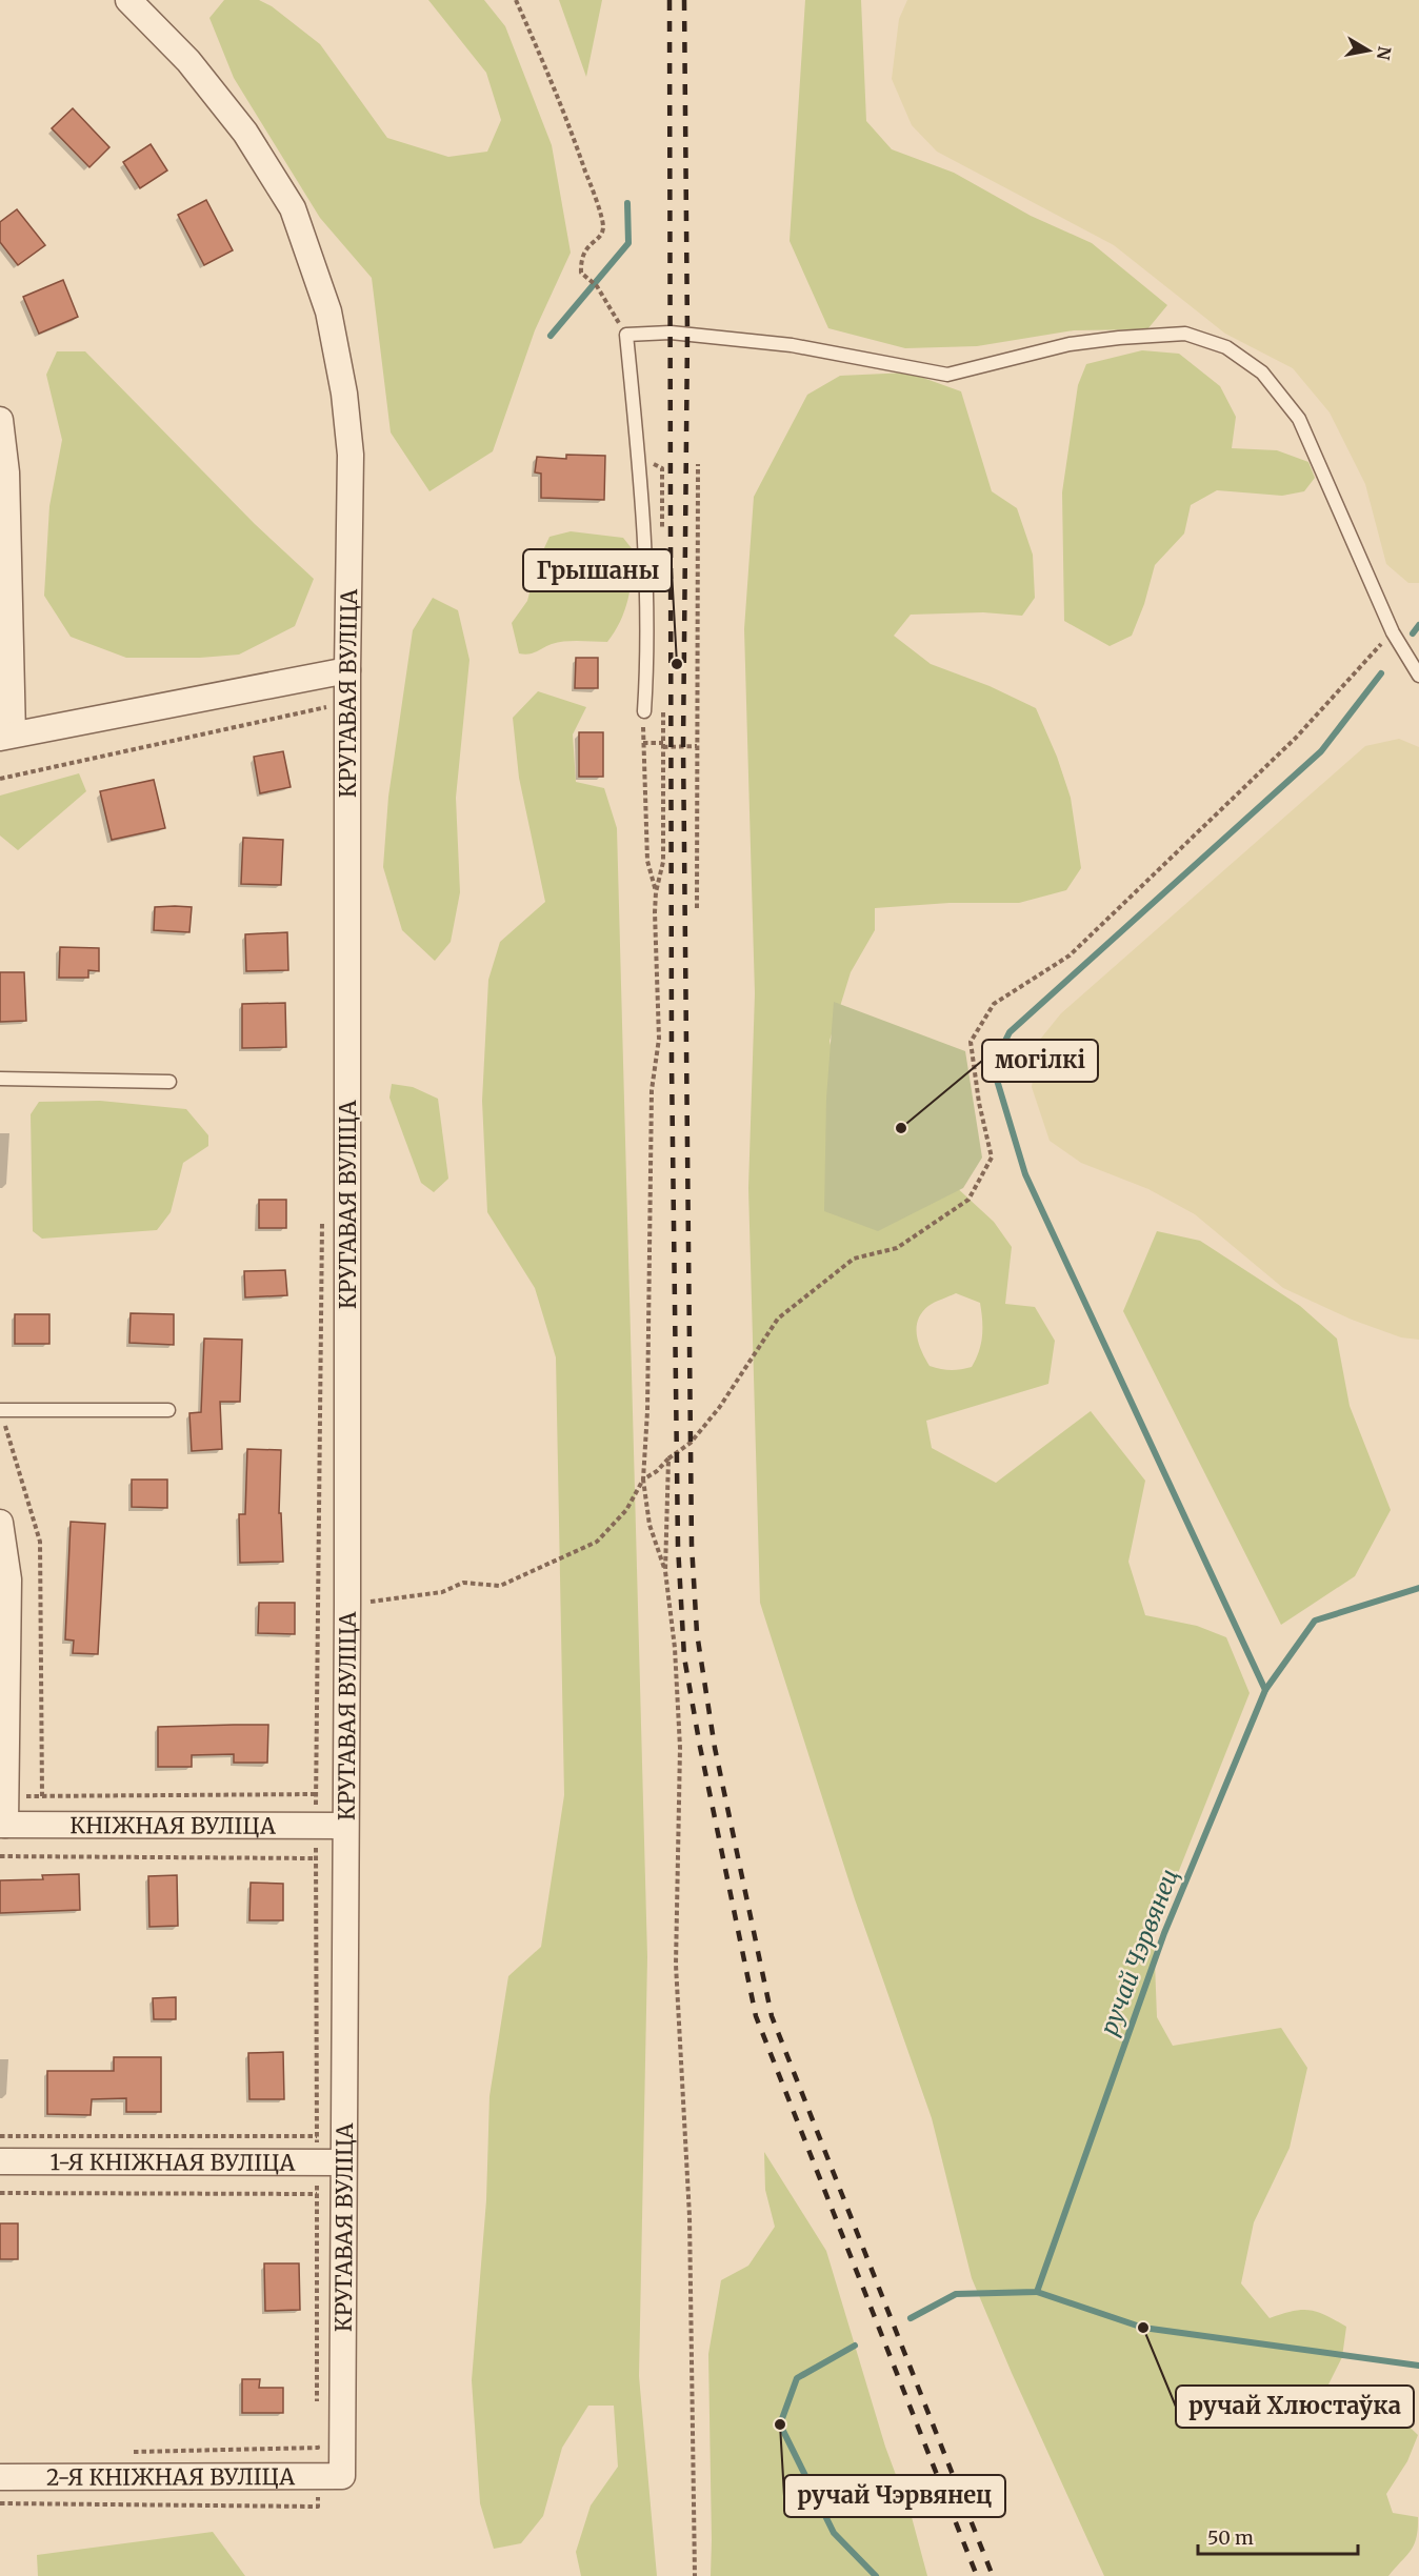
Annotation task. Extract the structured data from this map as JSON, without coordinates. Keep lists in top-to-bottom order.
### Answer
{
  "streets": {
    "street": [
      "КРУГАВАЯ ВУЛІЦА",
      "КНІЖНАЯ ВУЛІЦА",
      "1-Я КНІЖНАЯ ВУЛІЦА",
      "2-Я КНІЖНАЯ ВУЛІЦА"
    ]
  },
  "crossings": [
    ["КРУГАВАЯ ВУЛІЦА", "КНІЖНАЯ ВУЛІЦА"],
    ["КРУГАВАЯ ВУЛІЦА", "1-Я КНІЖНАЯ ВУЛІЦА"],
    ["КРУГАВАЯ ВУЛІЦА", "2-Я КНІЖНАЯ ВУЛІЦА"]
  ],
  "water": ["ручай Чэрвянец"],
  "places": [
    "Грышаны",
    "могілкі",
    "ручай Хлюстаўка",
    "ручай Чэрвянец"
  ],
  "scale_bar": "50 m",
  "north": "right"
}
